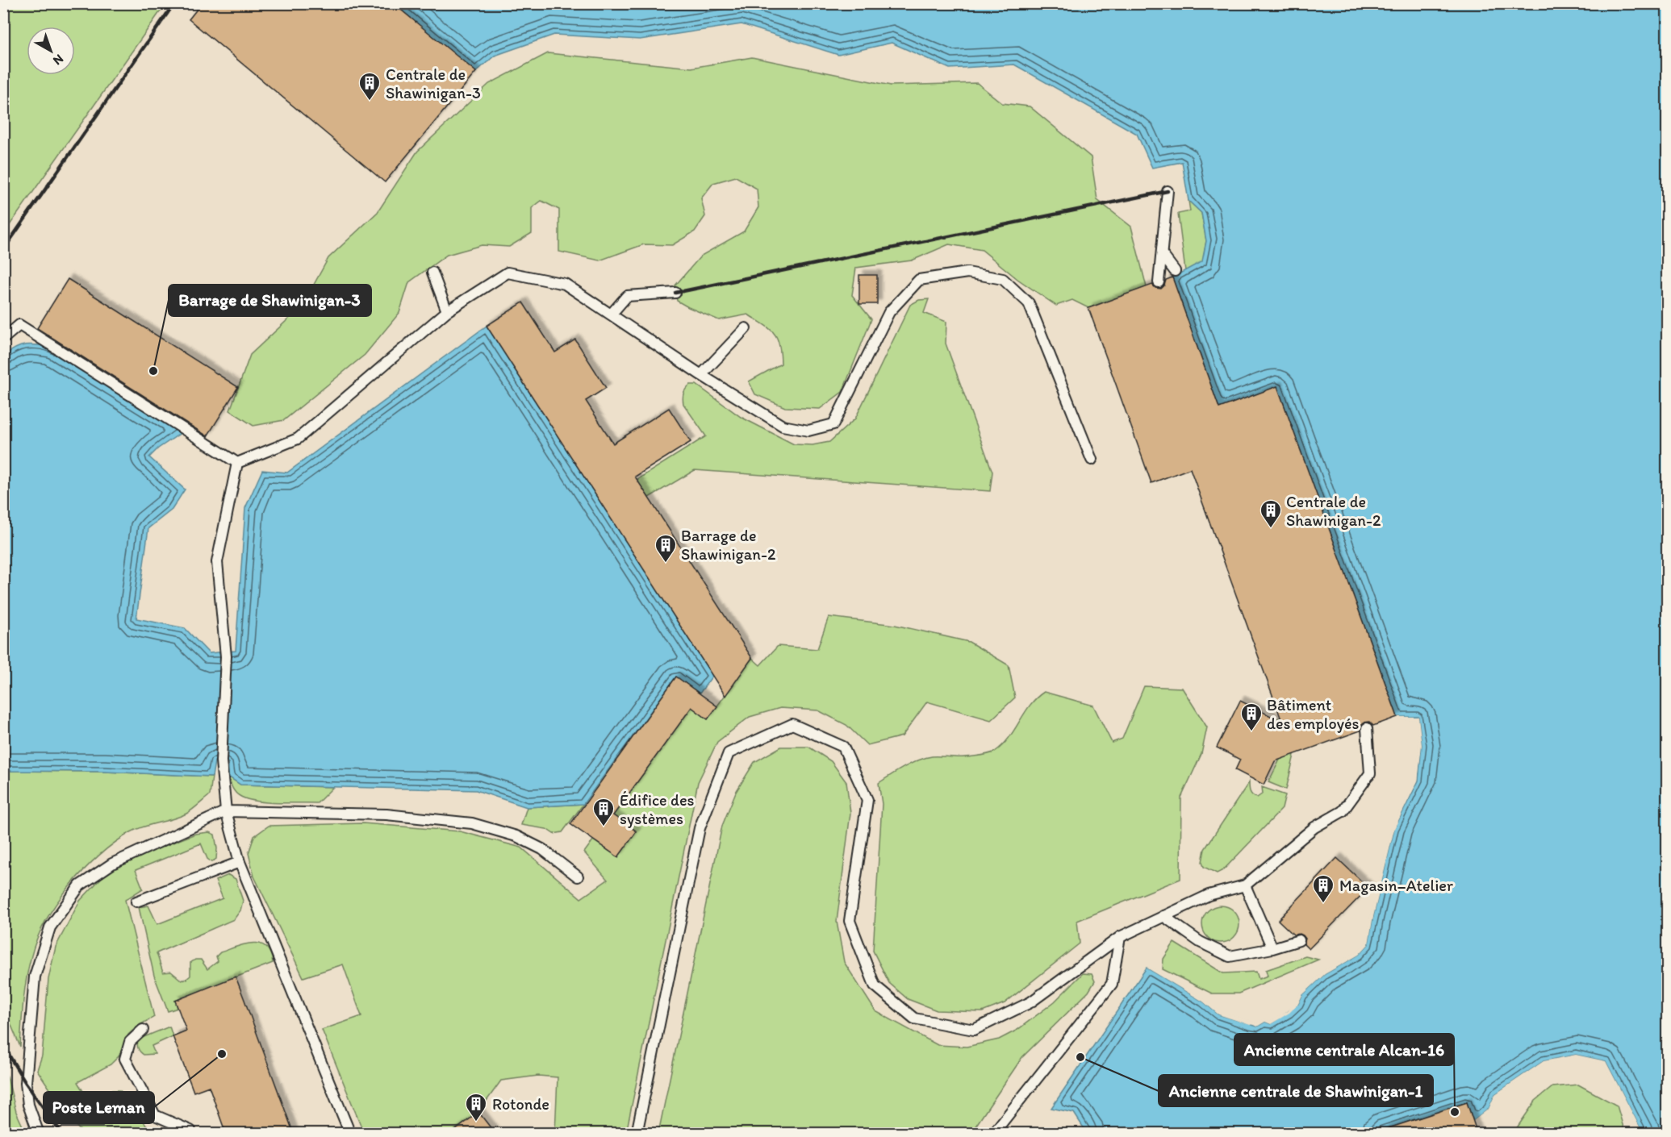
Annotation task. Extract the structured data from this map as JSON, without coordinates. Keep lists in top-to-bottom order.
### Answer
{
  "places": {
    "building": [
      "Centrale de Shawinigan-3",
      "Centrale de Shawinigan-2",
      "Barrage de Shawinigan-2",
      "Bâtiment des employés",
      "Édifice des systèmes",
      "Magasin–Atelier",
      "Rotonde"
    ],
    "other": [
      "Barrage de Shawinigan-3",
      "Poste Leman",
      "Ancienne centrale de Shawinigan-1",
      "Ancienne centrale Alcan-16"
    ]
  },
  "north": "bottom right"
}
